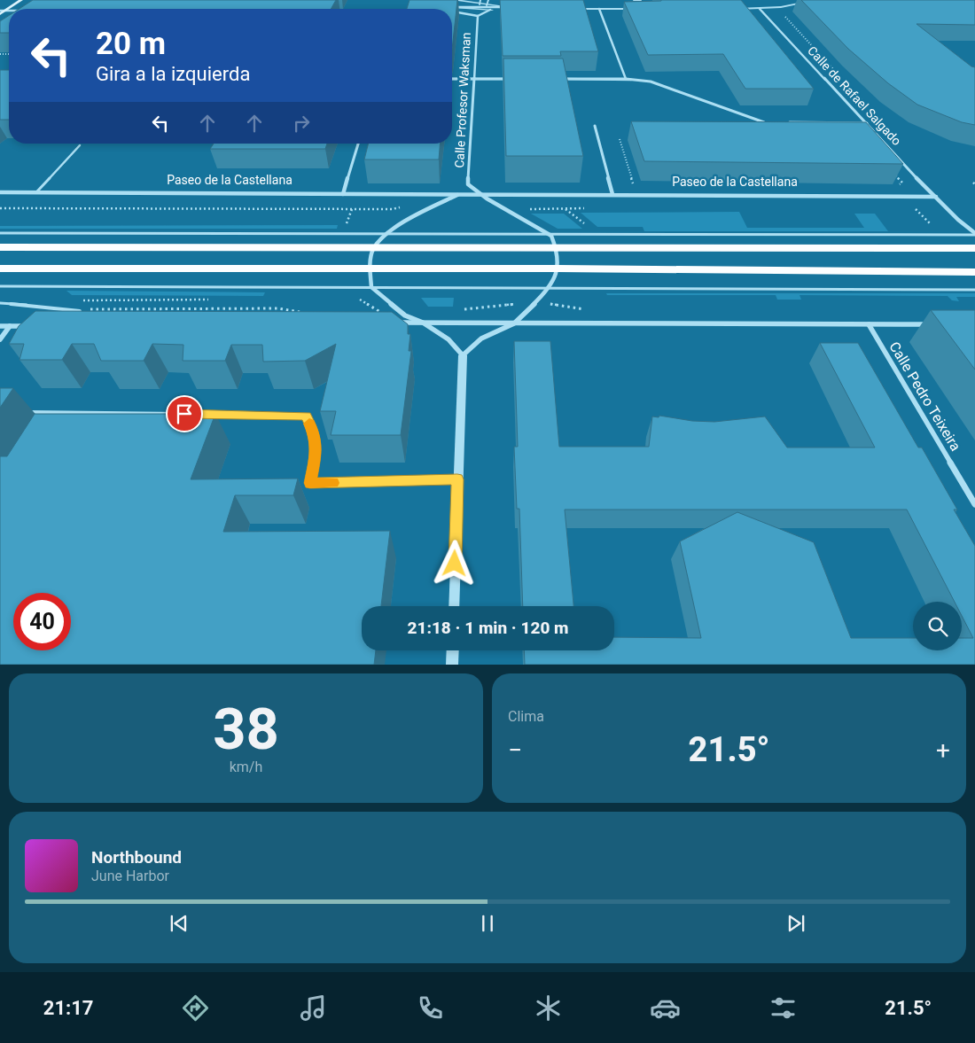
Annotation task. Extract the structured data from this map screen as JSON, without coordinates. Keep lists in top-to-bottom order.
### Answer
{
  "streets": {
    "street": [
      "Calle de Rafael Salgado",
      "Calle Profesor Waksman",
      "Paseo de la Castellana",
      "Calle Pedro Teixeira"
    ]
  },
  "crossings": [
    ["Calle de Rafael Salgado", "Paseo de la Castellana"],
    ["Calle Profesor Waksman", "Paseo de la Castellana"]
  ],
  "page": {
    "turn": ["20 m", "Gira a la izquierda"],
    "limit": "40",
    "trip": "21:18 · 1 min · 120 m",
    "tile": [
      ["38", "km/h"],
      "Clima"
    ],
    "heat": ["−", "21.5°", "+"],
    "song": ["Northbound", "June Harbor"],
    "tabs": ["21:17", "21.5°"]
  }
}
